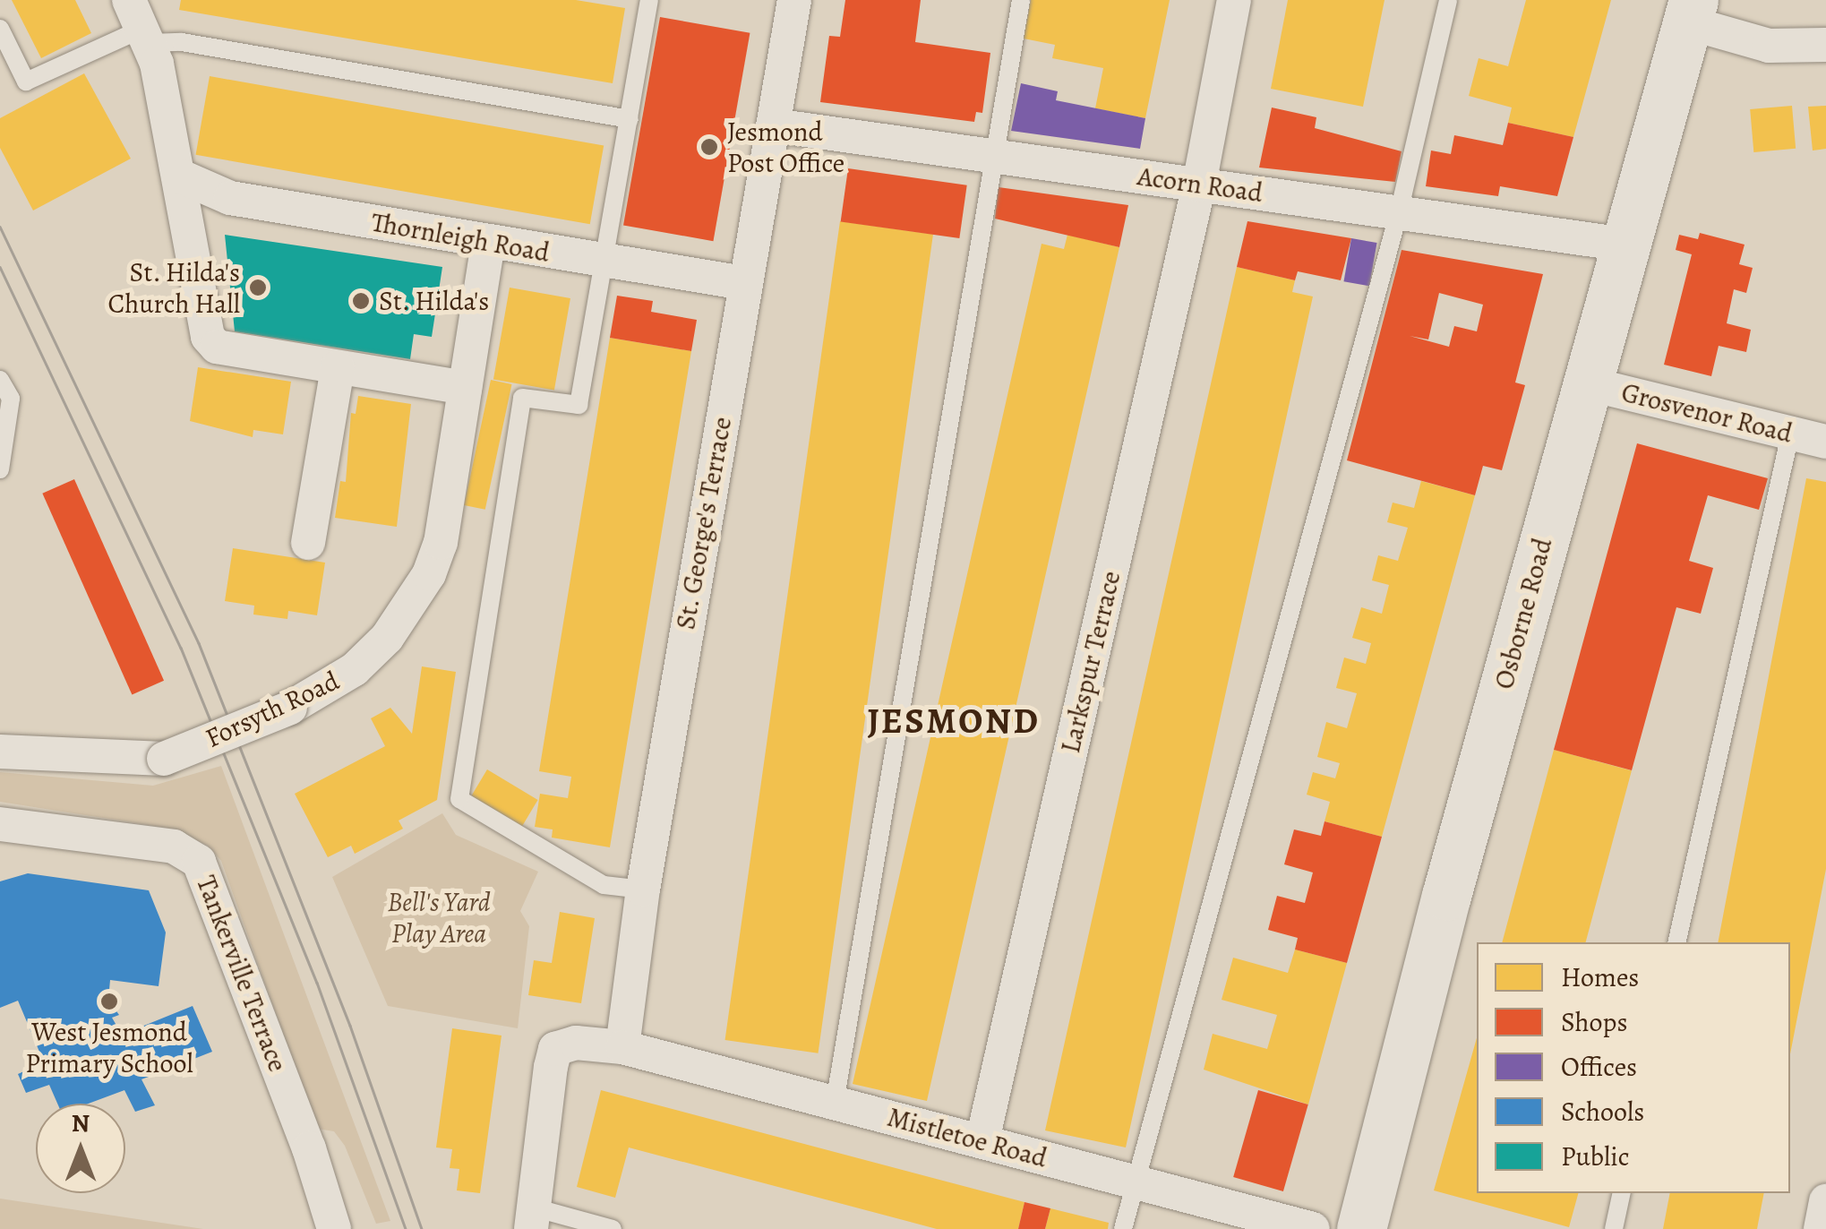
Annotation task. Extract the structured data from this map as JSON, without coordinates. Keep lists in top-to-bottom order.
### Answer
{
  "streets": {
    "main road": ["Osborne Road"],
    "street": [
      "Acorn Road",
      "Thornleigh Road",
      "Grosvenor Road",
      "St. George's Terrace",
      "Larkspur Terrace",
      "Forsyth Road",
      "Tankerville Terrace",
      "Mistletoe Road"
    ]
  },
  "crossings": [
    ["Acorn Road", "St. George's Terrace"],
    ["Acorn Road", "Osborne Road"],
    ["Acorn Road", "Larkspur Terrace"],
    ["Thornleigh Road", "St. George's Terrace"],
    ["Thornleigh Road", "Forsyth Road"],
    ["Grosvenor Road", "Osborne Road"],
    ["St. George's Terrace", "Mistletoe Road"],
    ["Larkspur Terrace", "Mistletoe Road"]
  ],
  "districts": ["JESMOND"],
  "parks": ["Bell's Yard Play Area"],
  "places": [
    "Jesmond Post Office",
    "St. Hilda's Church Hall",
    "St. Hilda's",
    "West Jesmond Primary School"
  ],
  "legend": [
    "Homes",
    "Shops",
    "Offices",
    "Schools",
    "Public"
  ],
  "north": "top"
}
